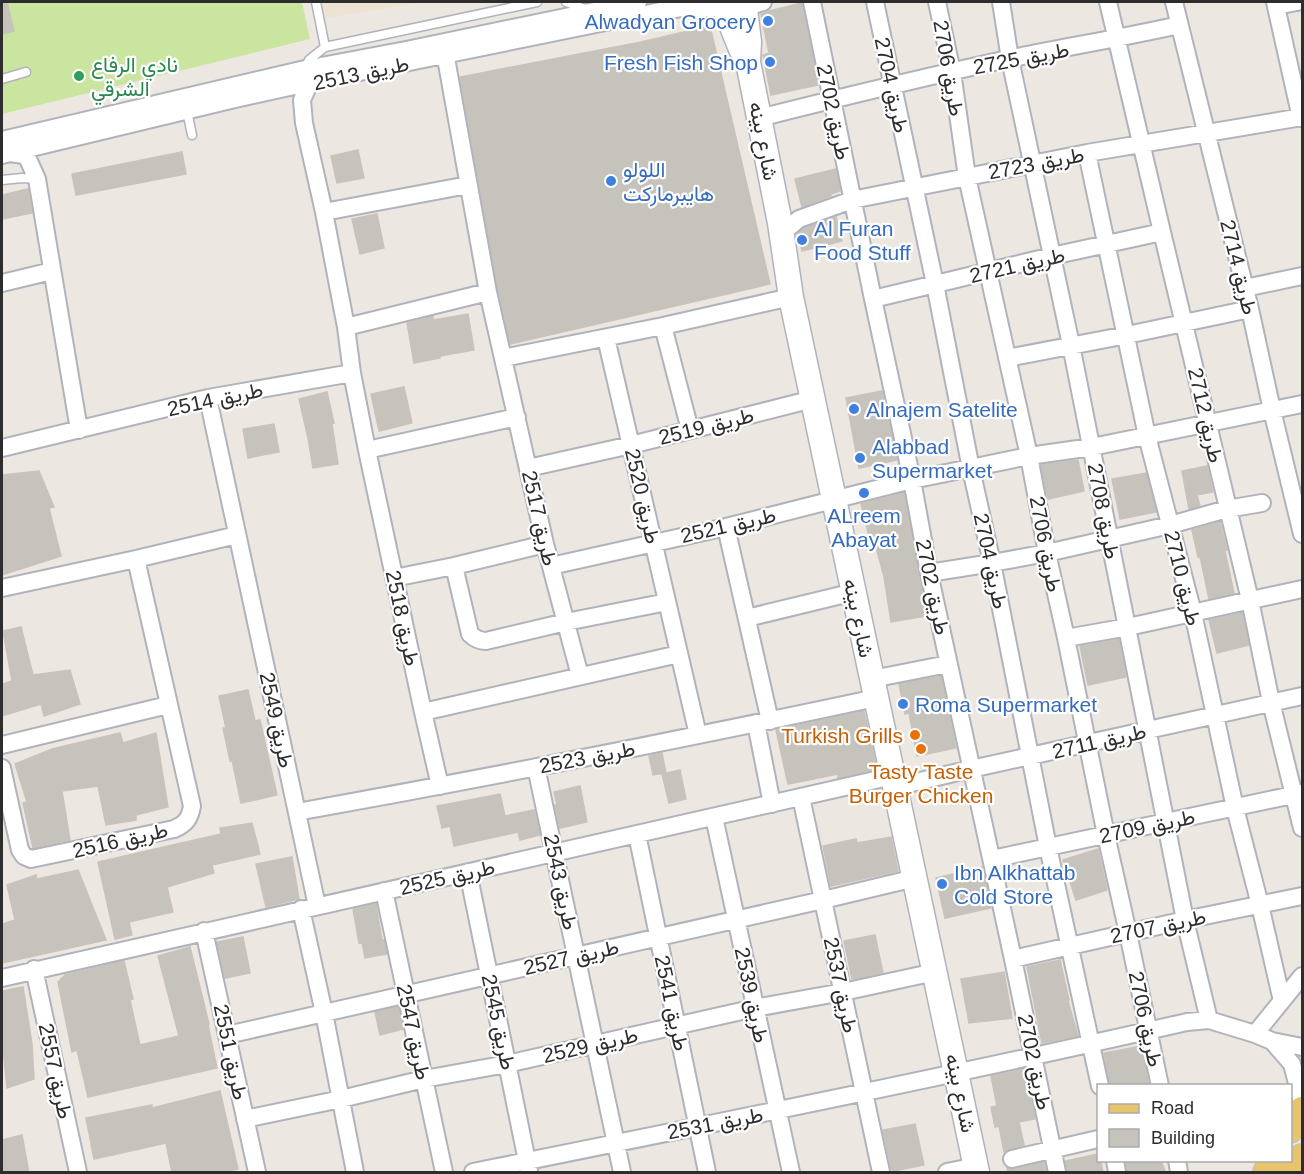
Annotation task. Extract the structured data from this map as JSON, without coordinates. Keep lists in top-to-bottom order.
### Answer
{
  "streets": {
    "street": [
      "طريق 2725",
      "طريق 2706",
      "طريق 2513",
      "طريق 2704",
      "طريق 2702",
      "شارع بينه",
      "طريق 2723",
      "طريق 2721",
      "طريق 2714",
      "طريق 2514",
      "طريق 2712",
      "طريق 2519",
      "طريق 2520",
      "طريق 2708",
      "طريق 2517",
      "طريق 2521",
      "طريق 2710",
      "طريق 2518",
      "طريق 2549",
      "طريق 2711",
      "طريق 2523",
      "طريق 2709",
      "طريق 2516",
      "طريق 2525",
      "طريق 2543",
      "طريق 2707",
      "طريق 2527",
      "طريق 2537",
      "طريق 2539",
      "طريق 2541",
      "طريق 2545",
      "طريق 2547",
      "طريق 2529",
      "طريق 2551",
      "طريق 2557",
      "طريق 2531"
    ]
  },
  "crossings": [
    ["طريق 2725", "طريق 2706"],
    ["طريق 2725", "طريق 2704"],
    ["طريق 2725", "طريق 2702"],
    ["طريق 2725", "شارع بينه"],
    ["طريق 2725", "طريق 2714"],
    ["طريق 2725", "طريق 2712"],
    ["طريق 2725", "طريق 2708"],
    ["طريق 2706", "طريق 2723"],
    ["طريق 2706", "طريق 2721"],
    ["طريق 2706", "طريق 2521"],
    ["طريق 2706", "طريق 2711"],
    ["طريق 2706", "طريق 2709"],
    ["طريق 2706", "طريق 2707"],
    ["طريق 2706", "طريق 2531"],
    ["طريق 2513", "شارع بينه"],
    ["طريق 2513", "طريق 2517"],
    ["طريق 2513", "طريق 2518"],
    ["طريق 2704", "طريق 2723"],
    ["طريق 2704", "طريق 2721"],
    ["طريق 2704", "طريق 2521"],
    ["طريق 2704", "طريق 2711"],
    ["طريق 2704", "طريق 2709"],
    ["طريق 2704", "طريق 2707"],
    ["طريق 2704", "طريق 2531"],
    ["طريق 2702", "طريق 2723"],
    ["طريق 2702", "طريق 2721"],
    ["طريق 2702", "طريق 2521"],
    ["طريق 2702", "طريق 2711"],
    ["طريق 2702", "طريق 2523"],
    ["طريق 2702", "طريق 2709"],
    ["طريق 2702", "طريق 2707"],
    ["طريق 2702", "طريق 2531"],
    ["شارع بينه", "طريق 2723"],
    ["شارع بينه", "طريق 2519"],
    ["شارع بينه", "طريق 2521"],
    ["شارع بينه", "طريق 2711"],
    ["شارع بينه", "طريق 2523"],
    ["شارع بينه", "طريق 2525"],
    ["شارع بينه", "طريق 2527"],
    ["شارع بينه", "طريق 2529"],
    ["شارع بينه", "طريق 2531"],
    ["طريق 2723", "طريق 2714"],
    ["طريق 2723", "طريق 2712"],
    ["طريق 2723", "طريق 2708"],
    ["طريق 2723", "طريق 2710"],
    ["طريق 2721", "طريق 2712"],
    ["طريق 2721", "طريق 2708"],
    ["طريق 2721", "طريق 2710"],
    ["طريق 2714", "طريق 2521"],
    ["طريق 2514", "طريق 2518"],
    ["طريق 2514", "طريق 2549"],
    ["طريق 2712", "طريق 2521"],
    ["طريق 2712", "طريق 2711"],
    ["طريق 2712", "طريق 2709"],
    ["طريق 2519", "طريق 2520"],
    ["طريق 2519", "طريق 2517"],
    ["طريق 2520", "طريق 2521"],
    ["طريق 2520", "طريق 2523"],
    ["طريق 2708", "طريق 2521"],
    ["طريق 2708", "طريق 2711"],
    ["طريق 2708", "طريق 2709"],
    ["طريق 2708", "طريق 2707"],
    ["طريق 2708", "طريق 2531"],
    ["طريق 2517", "طريق 2521"],
    ["طريق 2521", "طريق 2710"],
    ["طريق 2710", "طريق 2711"],
    ["طريق 2710", "طريق 2709"],
    ["طريق 2710", "طريق 2707"],
    ["طريق 2518", "طريق 2523"],
    ["طريق 2549", "طريق 2523"],
    ["طريق 2549", "طريق 2525"],
    ["طريق 2549", "طريق 2527"],
    ["طريق 2549", "طريق 2529"],
    ["طريق 2711", "طريق 2525"],
    ["طريق 2523", "طريق 2543"],
    ["طريق 2525", "طريق 2543"],
    ["طريق 2525", "طريق 2537"],
    ["طريق 2525", "طريق 2539"],
    ["طريق 2525", "طريق 2541"],
    ["طريق 2525", "طريق 2545"],
    ["طريق 2525", "طريق 2547"],
    ["طريق 2525", "طريق 2551"],
    ["طريق 2525", "طريق 2557"],
    ["طريق 2543", "طريق 2527"],
    ["طريق 2543", "طريق 2529"],
    ["طريق 2543", "طريق 2531"],
    ["طريق 2527", "طريق 2537"],
    ["طريق 2527", "طريق 2539"],
    ["طريق 2527", "طريق 2541"],
    ["طريق 2527", "طريق 2545"],
    ["طريق 2527", "طريق 2547"],
    ["طريق 2527", "طريق 2551"],
    ["طريق 2537", "طريق 2529"],
    ["طريق 2537", "طريق 2531"],
    ["طريق 2539", "طريق 2529"],
    ["طريق 2539", "طريق 2531"],
    ["طريق 2541", "طريق 2529"],
    ["طريق 2541", "طريق 2531"],
    ["طريق 2545", "طريق 2529"],
    ["طريق 2545", "طريق 2531"],
    ["طريق 2547", "طريق 2529"],
    ["طريق 2529", "طريق 2551"]
  ],
  "places": [
    "Alwadyan Grocery",
    "Fresh Fish Shop",
    "نادي الرفاع الشرقي",
    "اللولو هايبرماركت",
    "Al Furan Food Stuff",
    "Alnajem Satelite",
    "Alabbad Supermarket",
    "ALreem Abayat",
    "Roma Supermarket",
    "Turkish Grills",
    "Tasty Taste Burger Chicken",
    "Ibn Alkhattab Cold Store"
  ],
  "legend": ["Road", "Building"]
}
